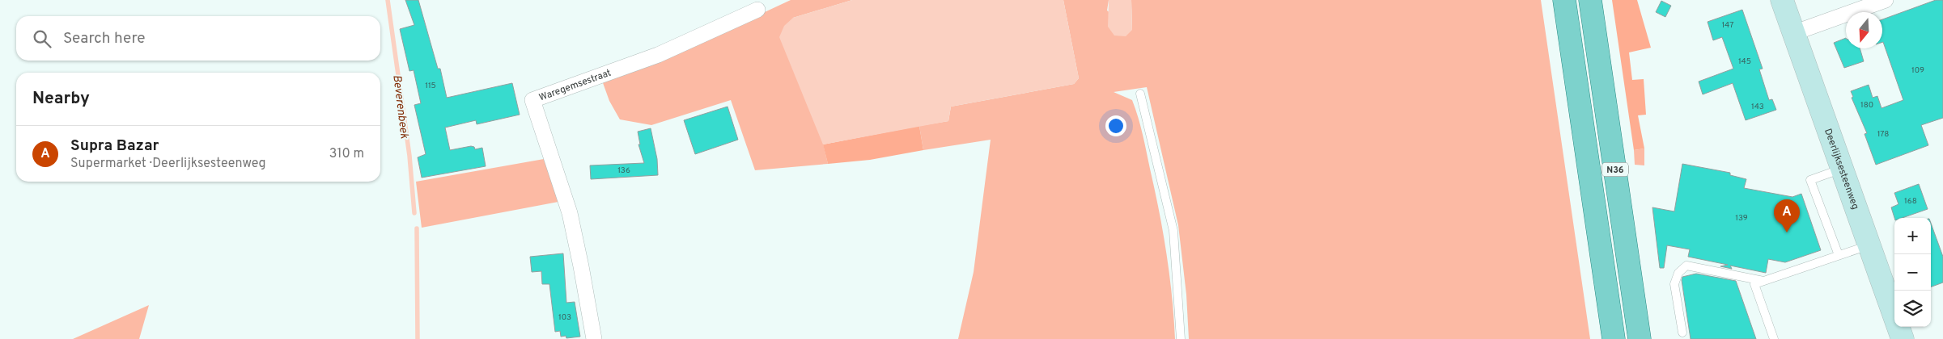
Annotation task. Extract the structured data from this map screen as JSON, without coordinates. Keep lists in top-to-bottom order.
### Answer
{
  "streets": {
    "main road": ["N36", "Deerlijksesteenweg"],
    "street": ["Waregemsestraat"]
  },
  "water": ["Beverenbeek"],
  "house_numbers": [
    "147",
    "145",
    "109",
    "115",
    "180",
    "143",
    "178",
    "136",
    "168",
    "139",
    "103"
  ],
  "north": "bottom",
  "page": {
    "search": "Search here",
    "heading": "Nearby",
    "list": [
      {
        "mark": "A",
        "name": "Supra Bazar",
        "note": "Supermarket · Deerlijksesteenweg",
        "value": "310 m"
      }
    ],
    "pins": "A",
    "map_buttons": ["+", "−"]
  }
}
